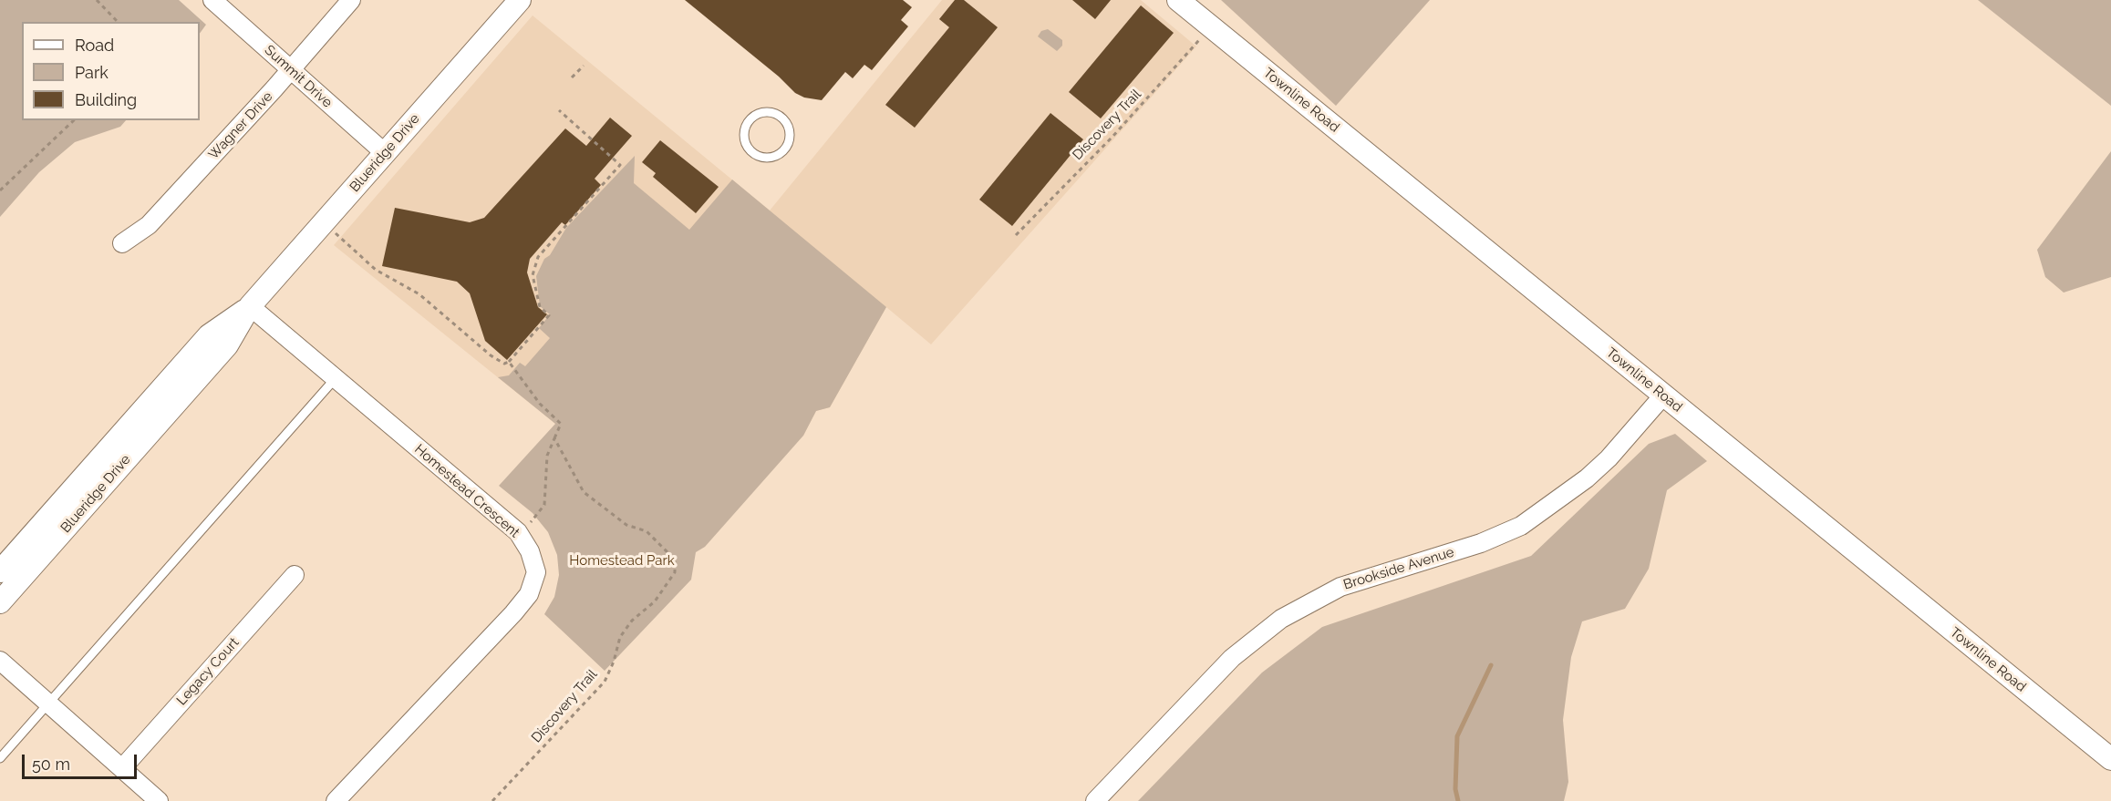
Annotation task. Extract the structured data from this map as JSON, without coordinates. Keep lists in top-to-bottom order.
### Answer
{
  "streets": {
    "street": [
      "Summit Drive",
      "Townline Road",
      "Wagner Drive",
      "Blueridge Drive",
      "Homestead Crescent",
      "Brookside Avenue",
      "Legacy Court"
    ],
    "path": ["Discovery Trail"]
  },
  "crossings": [
    ["Summit Drive", "Wagner Drive"],
    ["Summit Drive", "Blueridge Drive"],
    ["Townline Road", "Discovery Trail"],
    ["Townline Road", "Brookside Avenue"],
    ["Blueridge Drive", "Homestead Crescent"]
  ],
  "parks": ["Homestead Park"],
  "legend": ["Road", "Park", "Building"],
  "scale_bar": "50 m"
}
